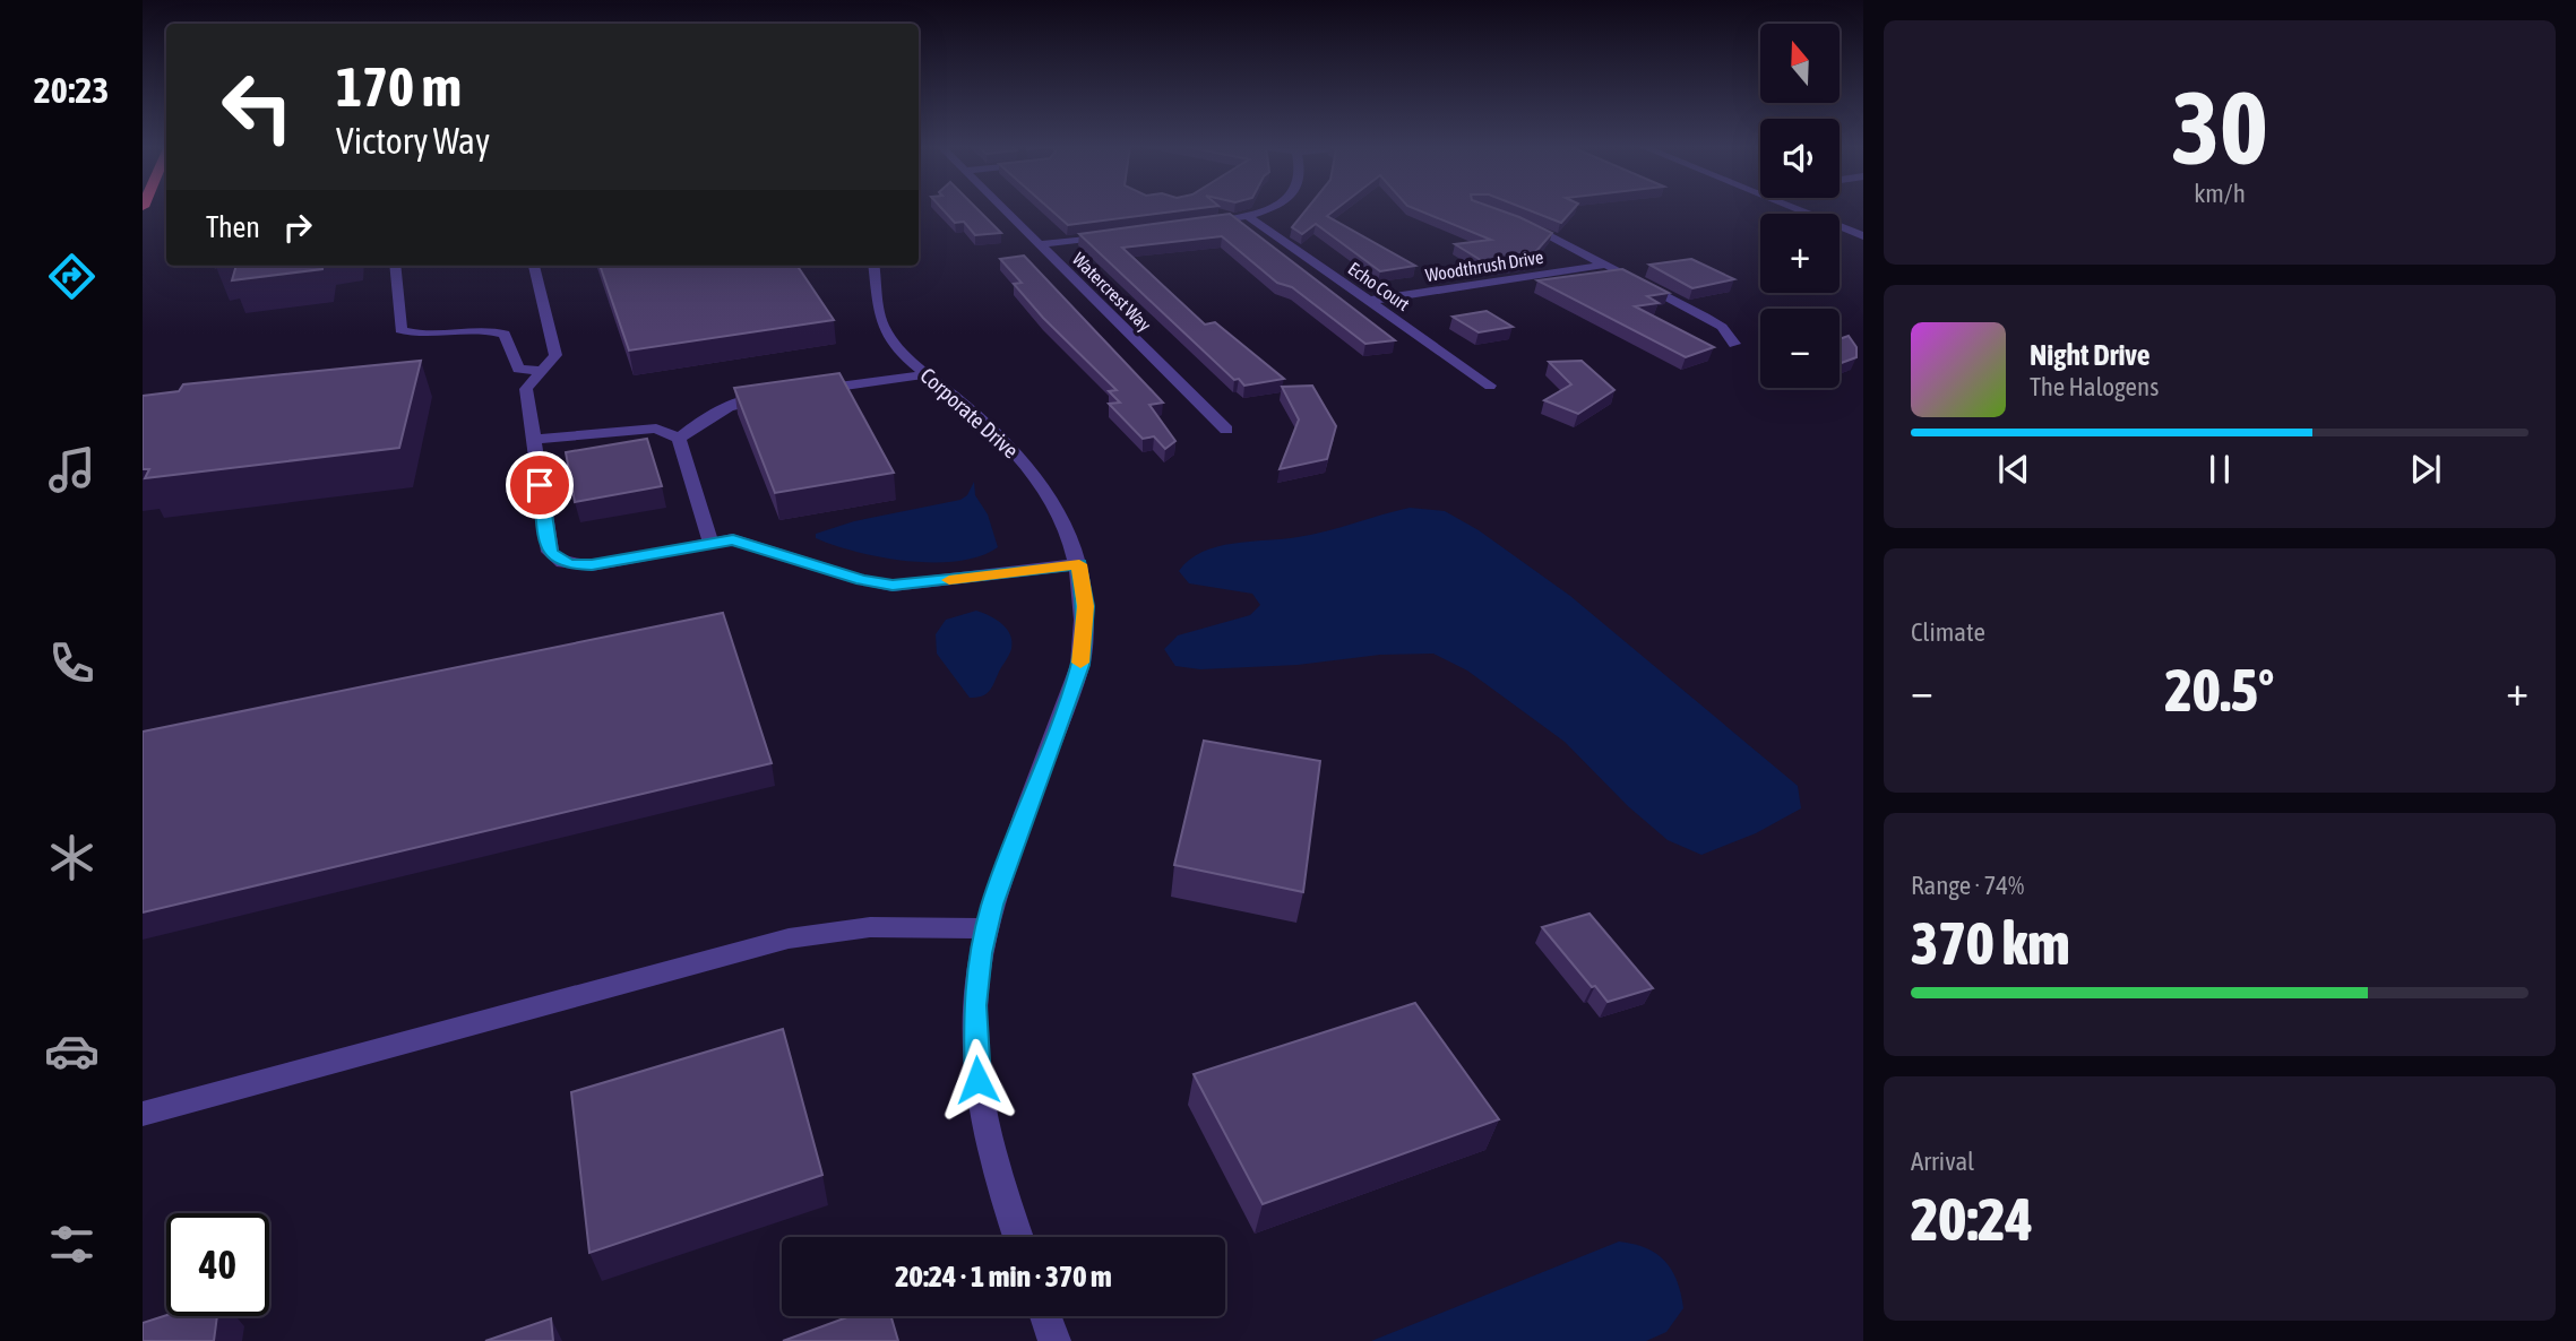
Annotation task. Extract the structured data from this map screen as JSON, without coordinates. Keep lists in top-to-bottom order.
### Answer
{
  "streets": {
    "street": [
      "Woodthrush Drive",
      "Echo Court",
      "Watercrest Way",
      "Corporate Drive"
    ]
  },
  "crossings": [
    ["Woodthrush Drive", "Echo Court"]
  ],
  "north": "top",
  "page": {
    "tabs": "20:23",
    "tile": [
      ["30", "km/h"],
      "Climate",
      ["Range · 74%", "370 km"],
      ["Arrival", "20:24"]
    ],
    "map_buttons": ["+", "−"],
    "turn": ["170 m", "Victory Way"],
    "then": "Then",
    "song": ["Night Drive", "The Halogens"],
    "heat": ["−", "20.5°", "+"],
    "limit": "40",
    "trip": "20:24 · 1 min · 370 m"
  }
}
